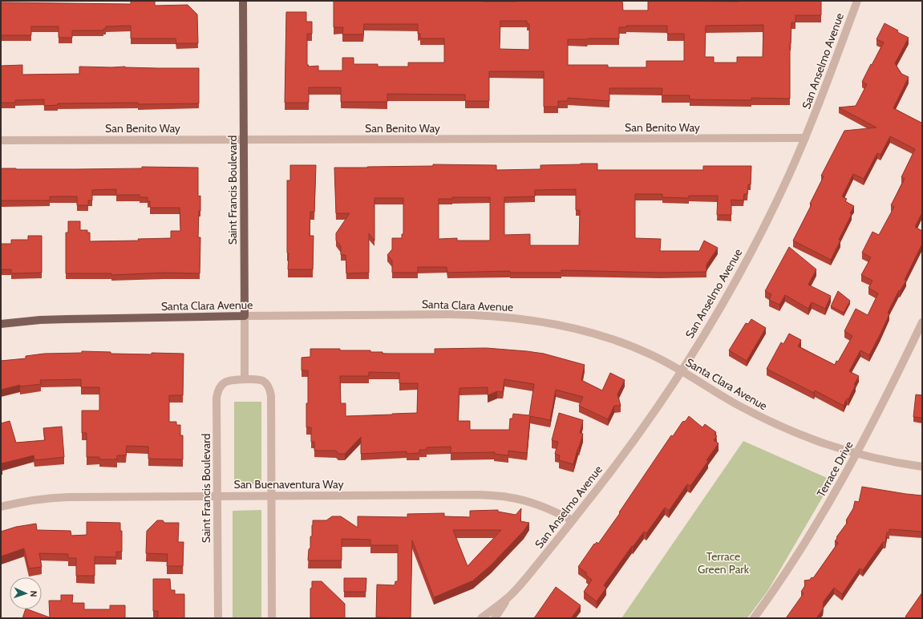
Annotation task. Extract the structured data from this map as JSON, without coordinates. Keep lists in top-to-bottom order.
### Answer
{
  "streets": {
    "main road": ["Saint Francis Boulevard", "Santa Clara Avenue"],
    "street": [
      "San Anselmo Avenue",
      "San Benito Way",
      "Terrace Drive",
      "San Buenaventura Way"
    ]
  },
  "crossings": [
    ["San Anselmo Avenue", "San Benito Way"],
    ["San Anselmo Avenue", "Santa Clara Avenue"],
    ["San Anselmo Avenue", "San Buenaventura Way"],
    ["San Benito Way", "Saint Francis Boulevard"],
    ["Saint Francis Boulevard", "Santa Clara Avenue"],
    ["Saint Francis Boulevard", "San Buenaventura Way"],
    ["Santa Clara Avenue", "Terrace Drive"]
  ],
  "parks": ["Terrace Green Park"],
  "north": "right"
}
